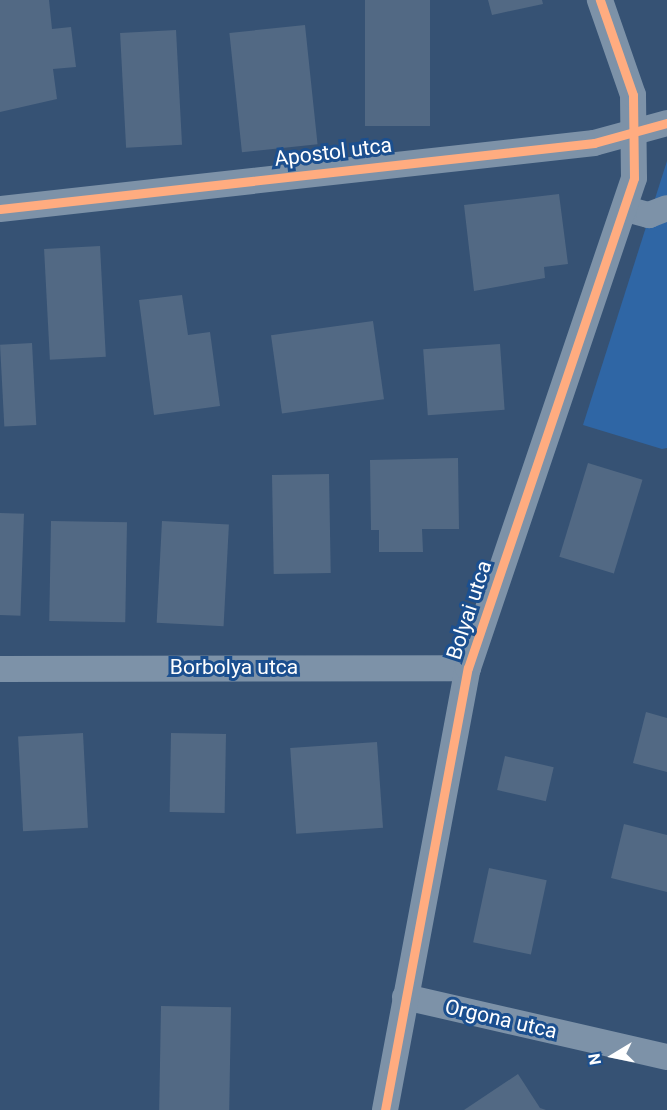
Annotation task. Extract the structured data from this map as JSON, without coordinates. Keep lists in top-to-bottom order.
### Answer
{
  "streets": {
    "street": [
      "Apostol utca",
      "Bolyai utca",
      "Borbolya utca",
      "Orgona utca"
    ]
  },
  "crossings": [
    ["Apostol utca", "Bolyai utca"],
    ["Bolyai utca", "Borbolya utca"],
    ["Bolyai utca", "Orgona utca"]
  ],
  "north": "left"
}
